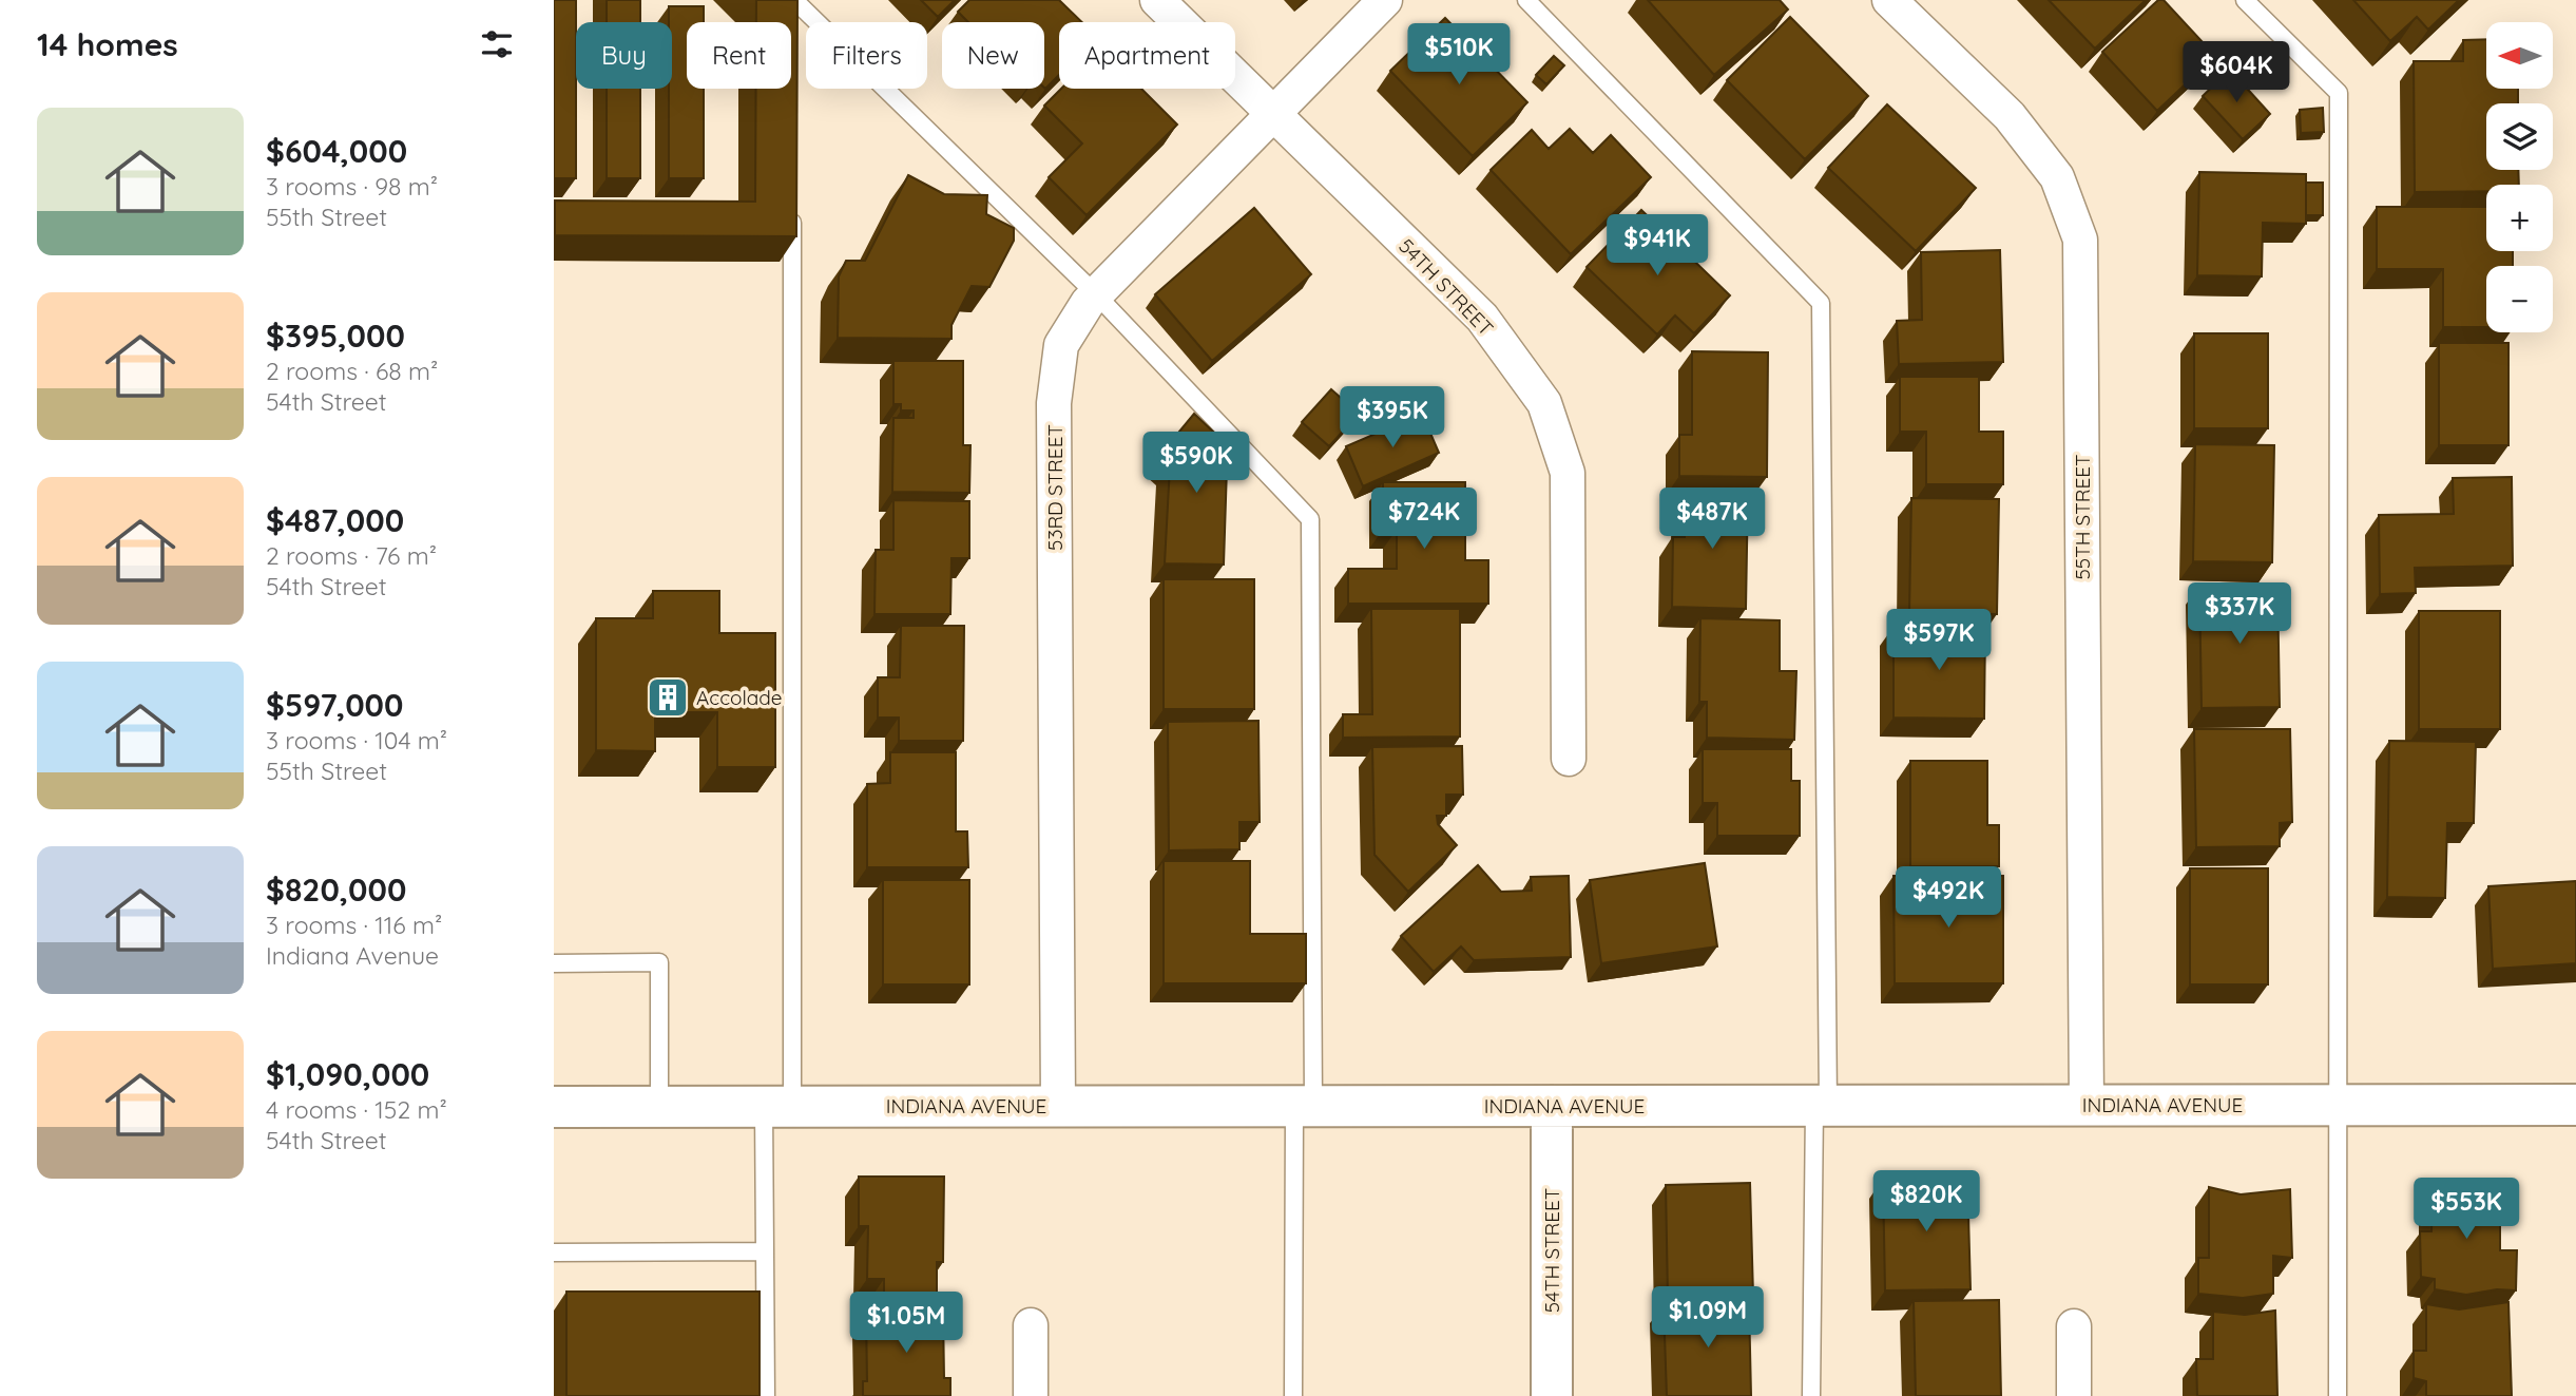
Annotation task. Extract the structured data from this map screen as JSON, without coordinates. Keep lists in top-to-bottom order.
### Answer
{
  "streets": {
    "main road": ["54TH STREET", "INDIANA AVENUE"],
    "street": ["53RD STREET", "55TH STREET"]
  },
  "crossings": [
    ["54TH STREET", "53RD STREET"],
    ["54TH STREET", "INDIANA AVENUE"],
    ["53RD STREET", "INDIANA AVENUE"],
    ["55TH STREET", "INDIANA AVENUE"]
  ],
  "places": {
    "building": ["Accolade"]
  },
  "north": "left",
  "page": {
    "heading": "14 homes",
    "map_buttons": ["+", "−"],
    "chip": [
      "Buy",
      "Rent",
      "Filters",
      "New",
      "Apartment"
    ],
    "price": [
      "$510K",
      "$604K",
      "$941K",
      "$395K",
      "$590K",
      "$724K",
      "$487K",
      "$337K",
      "$597K",
      "$492K",
      "$820K",
      "$553K",
      "$1.09M",
      "$1.05M"
    ],
    "list": [
      {
        "name": "$604,000",
        "note": "3 rooms · 98 m² · 55th Street"
      },
      {
        "name": "$395,000",
        "note": "2 rooms · 68 m² · 54th Street"
      },
      {
        "name": "$487,000",
        "note": "2 rooms · 76 m² · 54th Street"
      },
      {
        "name": "$597,000",
        "note": "3 rooms · 104 m² · 55th Street"
      },
      {
        "name": "$820,000",
        "note": "3 rooms · 116 m² · Indiana Avenue"
      },
      {
        "name": "$1,090,000",
        "note": "4 rooms · 152 m² · 54th Street"
      }
    ]
  }
}
